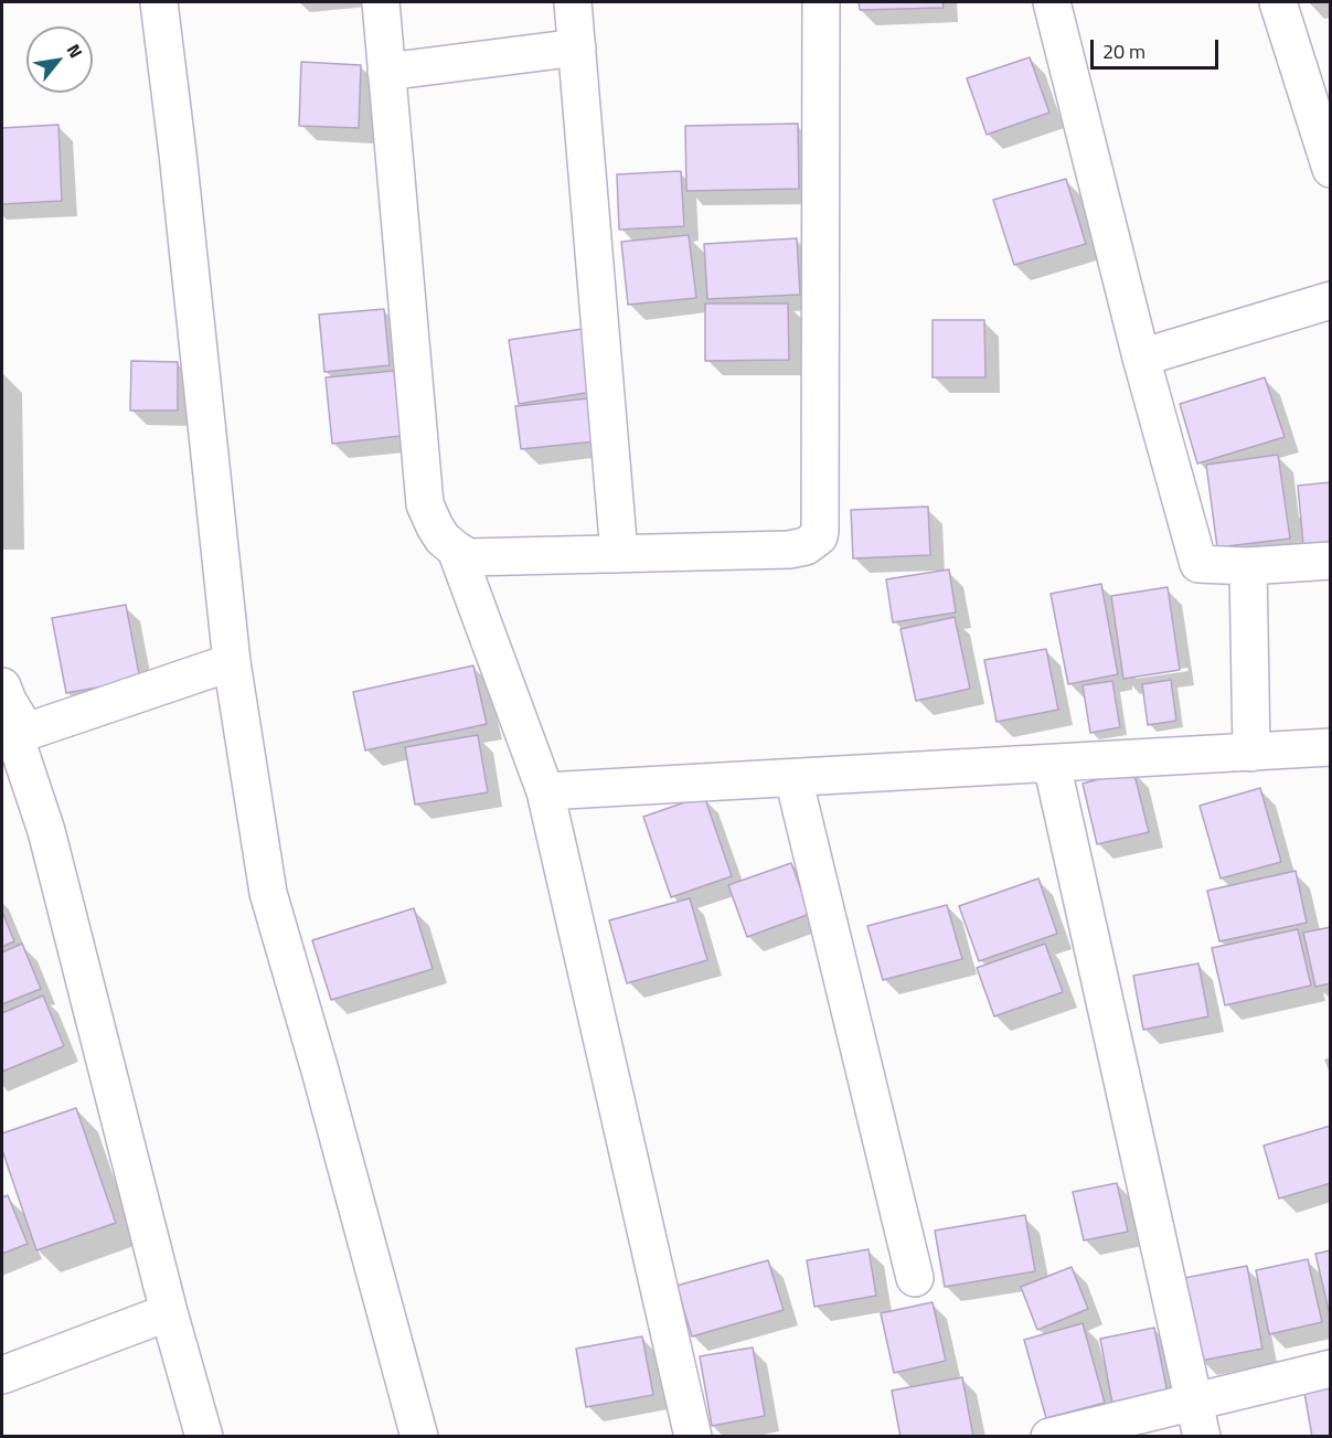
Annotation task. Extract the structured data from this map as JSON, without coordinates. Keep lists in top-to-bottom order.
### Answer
{
  "scale_bar": "20 m",
  "north": "top right"
}
